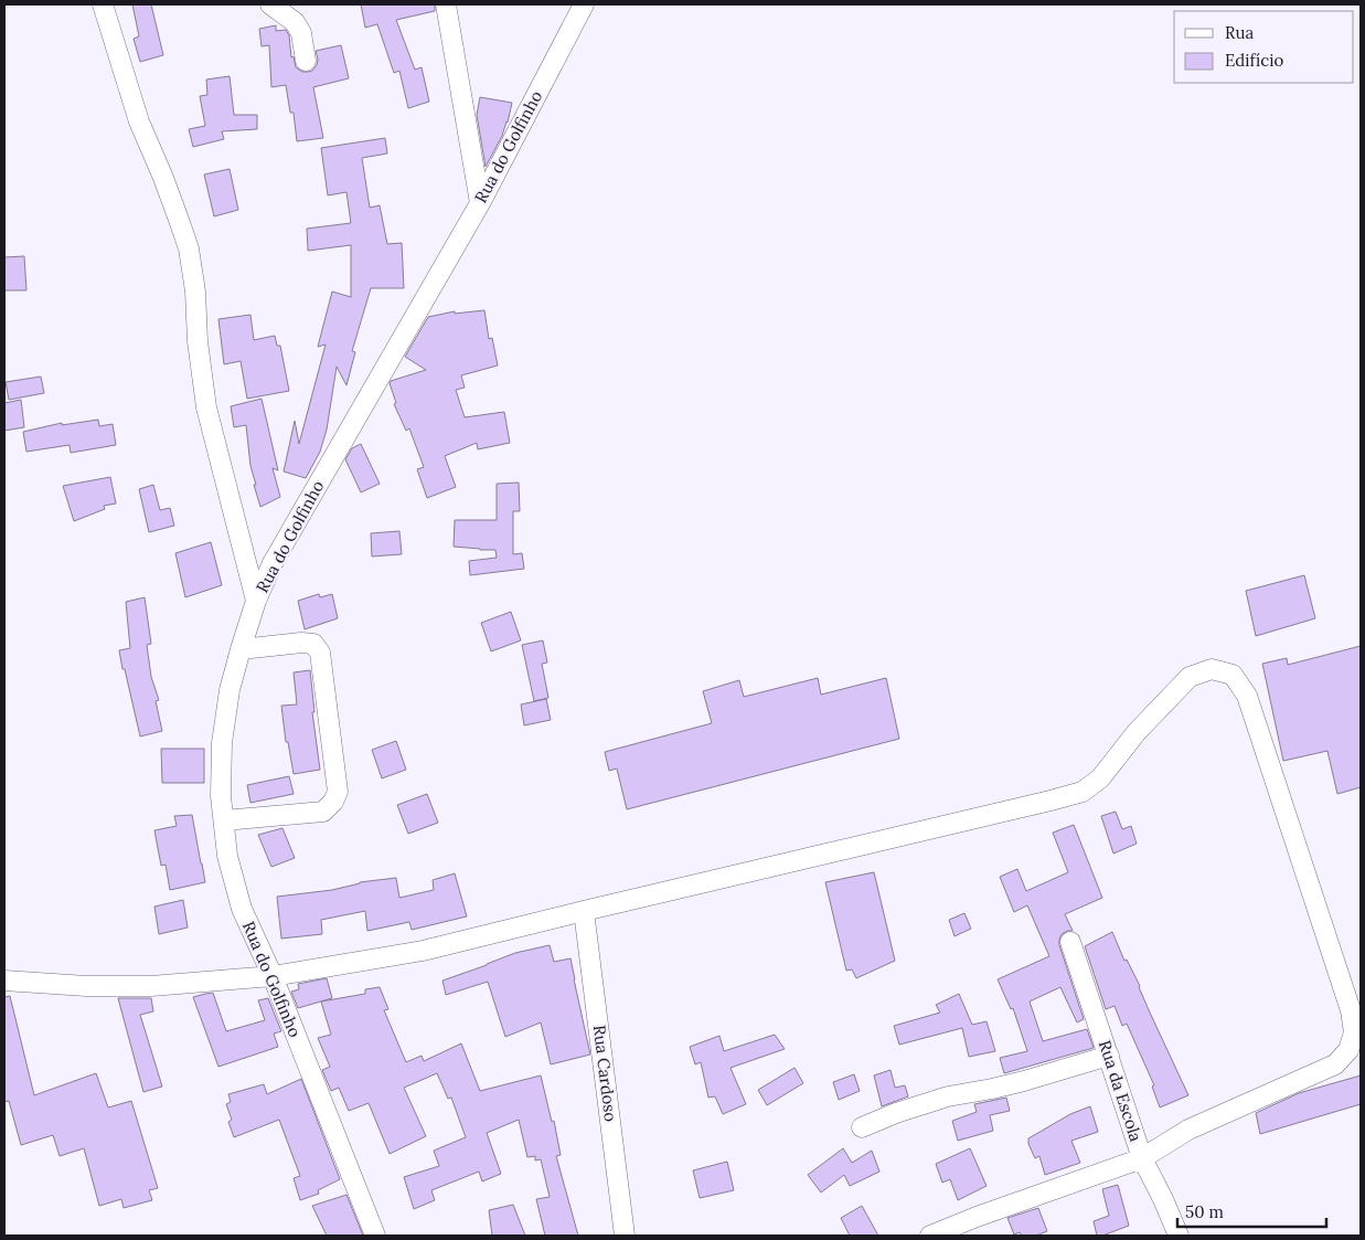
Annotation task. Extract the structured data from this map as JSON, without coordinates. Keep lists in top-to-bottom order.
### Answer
{
  "streets": {
    "street": ["Rua do Golfinho", "Rua Cardoso", "Rua da Escola"]
  },
  "legend": ["Rua", "Edifício"],
  "scale_bar": "50 m"
}
